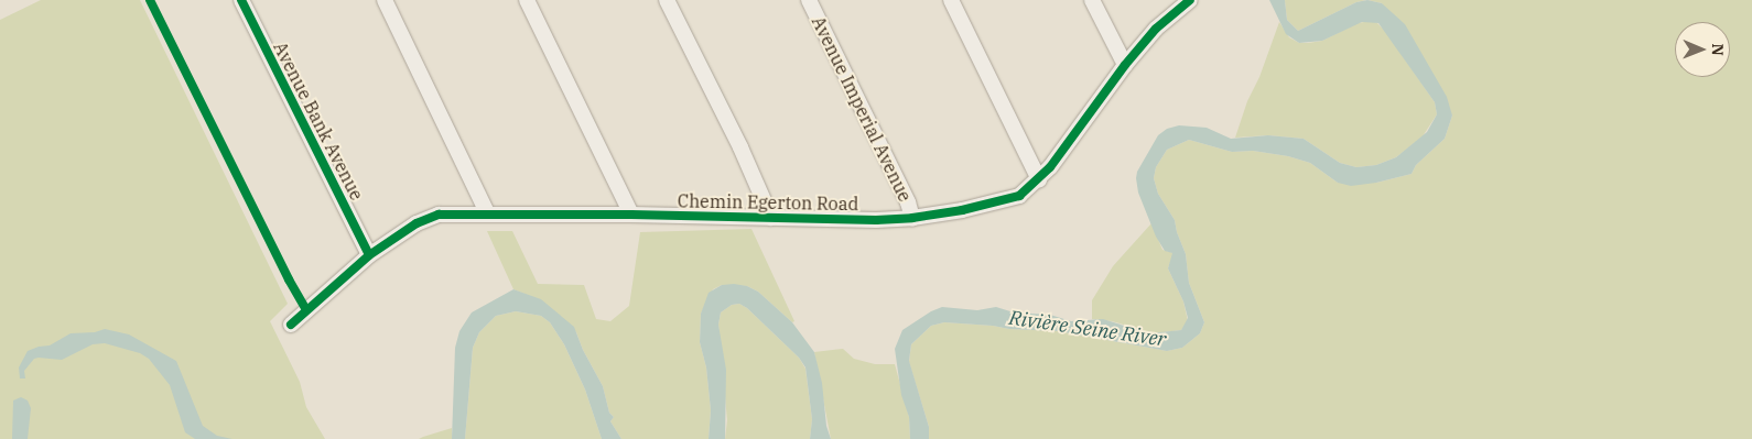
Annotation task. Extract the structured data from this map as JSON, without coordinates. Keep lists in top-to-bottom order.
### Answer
{
  "streets": {
    "street": ["Avenue Imperial Avenue", "Avenue Bank Avenue", "Chemin Egerton Road"]
  },
  "crossings": [
    ["Avenue Imperial Avenue", "Chemin Egerton Road"],
    ["Avenue Bank Avenue", "Chemin Egerton Road"]
  ],
  "water": ["Rivière Seine River"],
  "north": "right"
}
